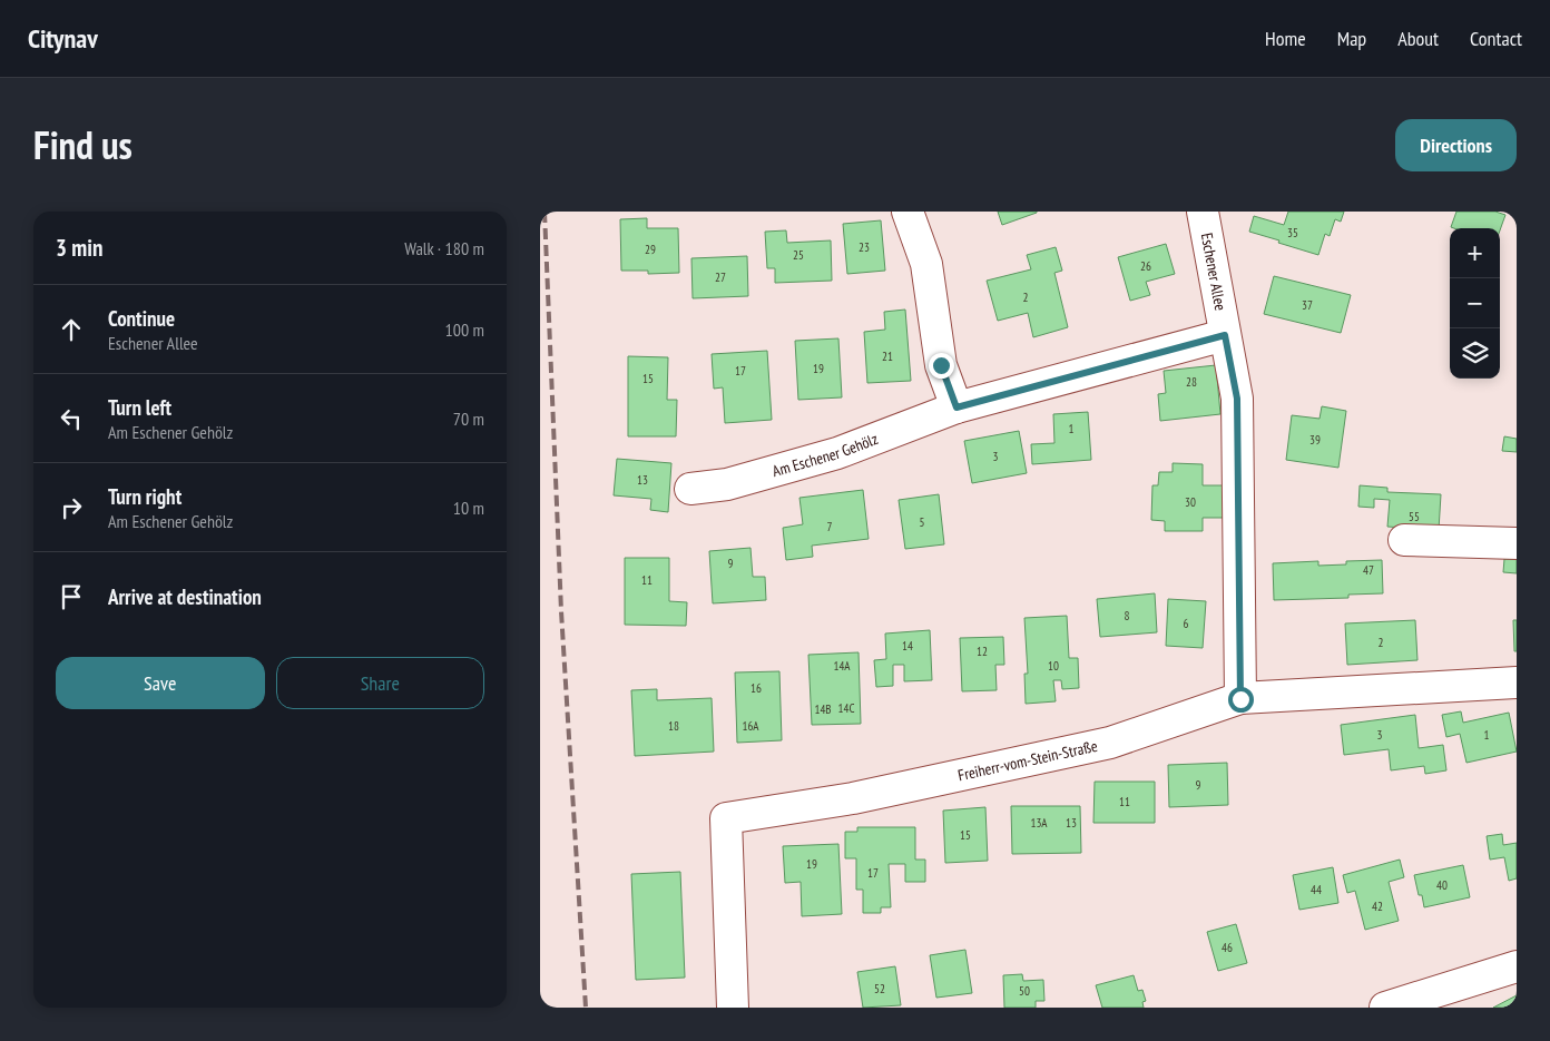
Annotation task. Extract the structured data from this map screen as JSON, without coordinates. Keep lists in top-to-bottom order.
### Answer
{
  "streets": {
    "street": ["Eschener Allee", "Am Eschener Gehölz", "Freiherr-vom-Stein-Straße"]
  },
  "crossings": [
    ["Eschener Allee", "Am Eschener Gehölz"],
    ["Eschener Allee", "Freiherr-vom-Stein-Straße"]
  ],
  "house_numbers": [
    "35",
    "23",
    "29",
    "25",
    "26",
    "27",
    "2",
    "37",
    "21",
    "19",
    "17",
    "15",
    "28",
    "1",
    "39",
    "3",
    "13",
    "30",
    "55",
    "5",
    "7",
    "9",
    "47",
    "11",
    "8",
    "6",
    "2",
    "14",
    "12",
    "14A",
    "10",
    "16",
    "14C",
    "14B",
    "18",
    "16A",
    "3",
    "1",
    "9",
    "11",
    "13A",
    "13",
    "15",
    "19",
    "17",
    "40",
    "44",
    "42",
    "46",
    "52",
    "50"
  ],
  "page": {
    "header": "Citynav",
    "nav": [
      "Home",
      "Map",
      "About",
      "Contact"
    ],
    "title": "Find us",
    "buttons": [
      "Directions",
      ["Save", "Share"]
    ],
    "heading": ["3 min", "Walk · 180 m"],
    "map_buttons": ["+", "−"],
    "list": [
      ["Continue", "Eschener Allee", "100 m"],
      ["Turn left", "Am Eschener Gehölz", "70 m"],
      ["Turn right", "Am Eschener Gehölz", "10 m"],
      "Arrive at destination"
    ]
  }
}
